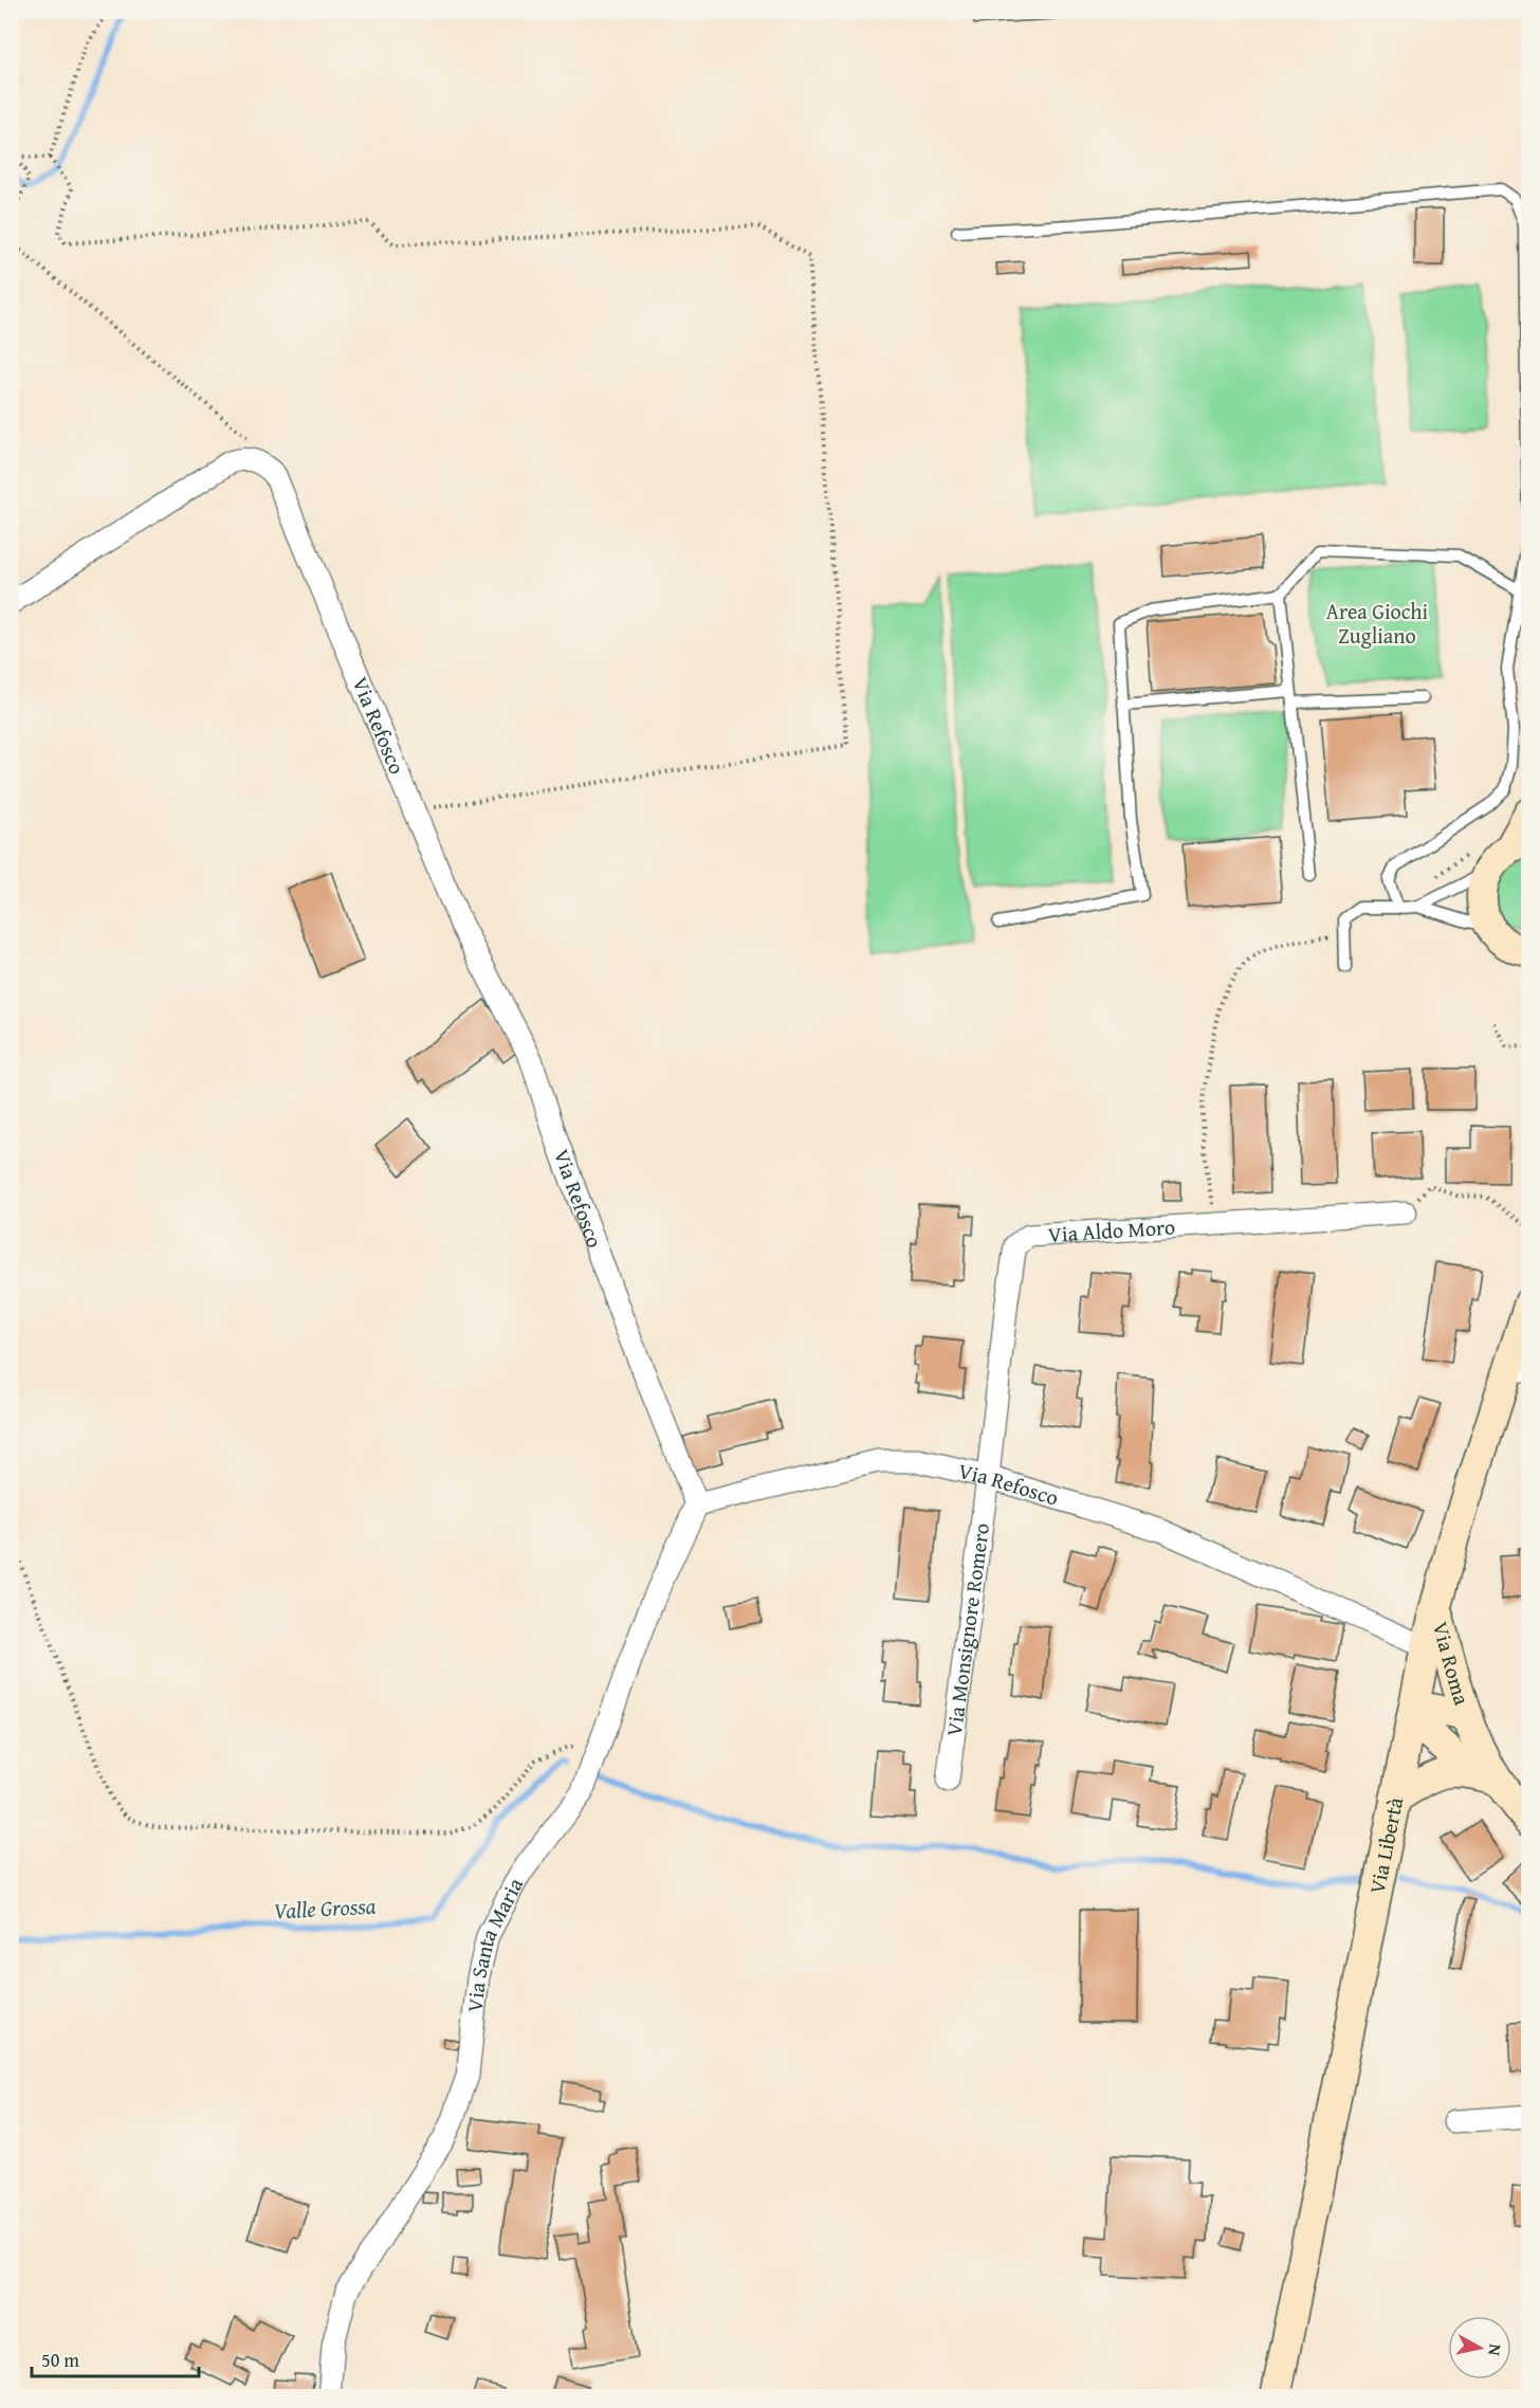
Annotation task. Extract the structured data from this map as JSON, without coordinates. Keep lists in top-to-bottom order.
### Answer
{
  "streets": {
    "main road": ["Via Roma", "Via Libertà"],
    "street": [
      "Via Refosco",
      "Via Aldo Moro",
      "Via Monsignore Romero",
      "Via Santa Maria"
    ]
  },
  "crossings": [
    ["Via Refosco", "Via Aldo Moro"],
    ["Via Refosco", "Via Monsignore Romero"],
    ["Via Refosco", "Via Libertà"],
    ["Via Refosco", "Via Santa Maria"],
    ["Via Aldo Moro", "Via Monsignore Romero"],
    ["Via Roma", "Via Libertà"]
  ],
  "water": ["Valle Grossa"],
  "parks": ["Area Giochi Zugliano"],
  "scale_bar": "50 m",
  "north": "right"
}
